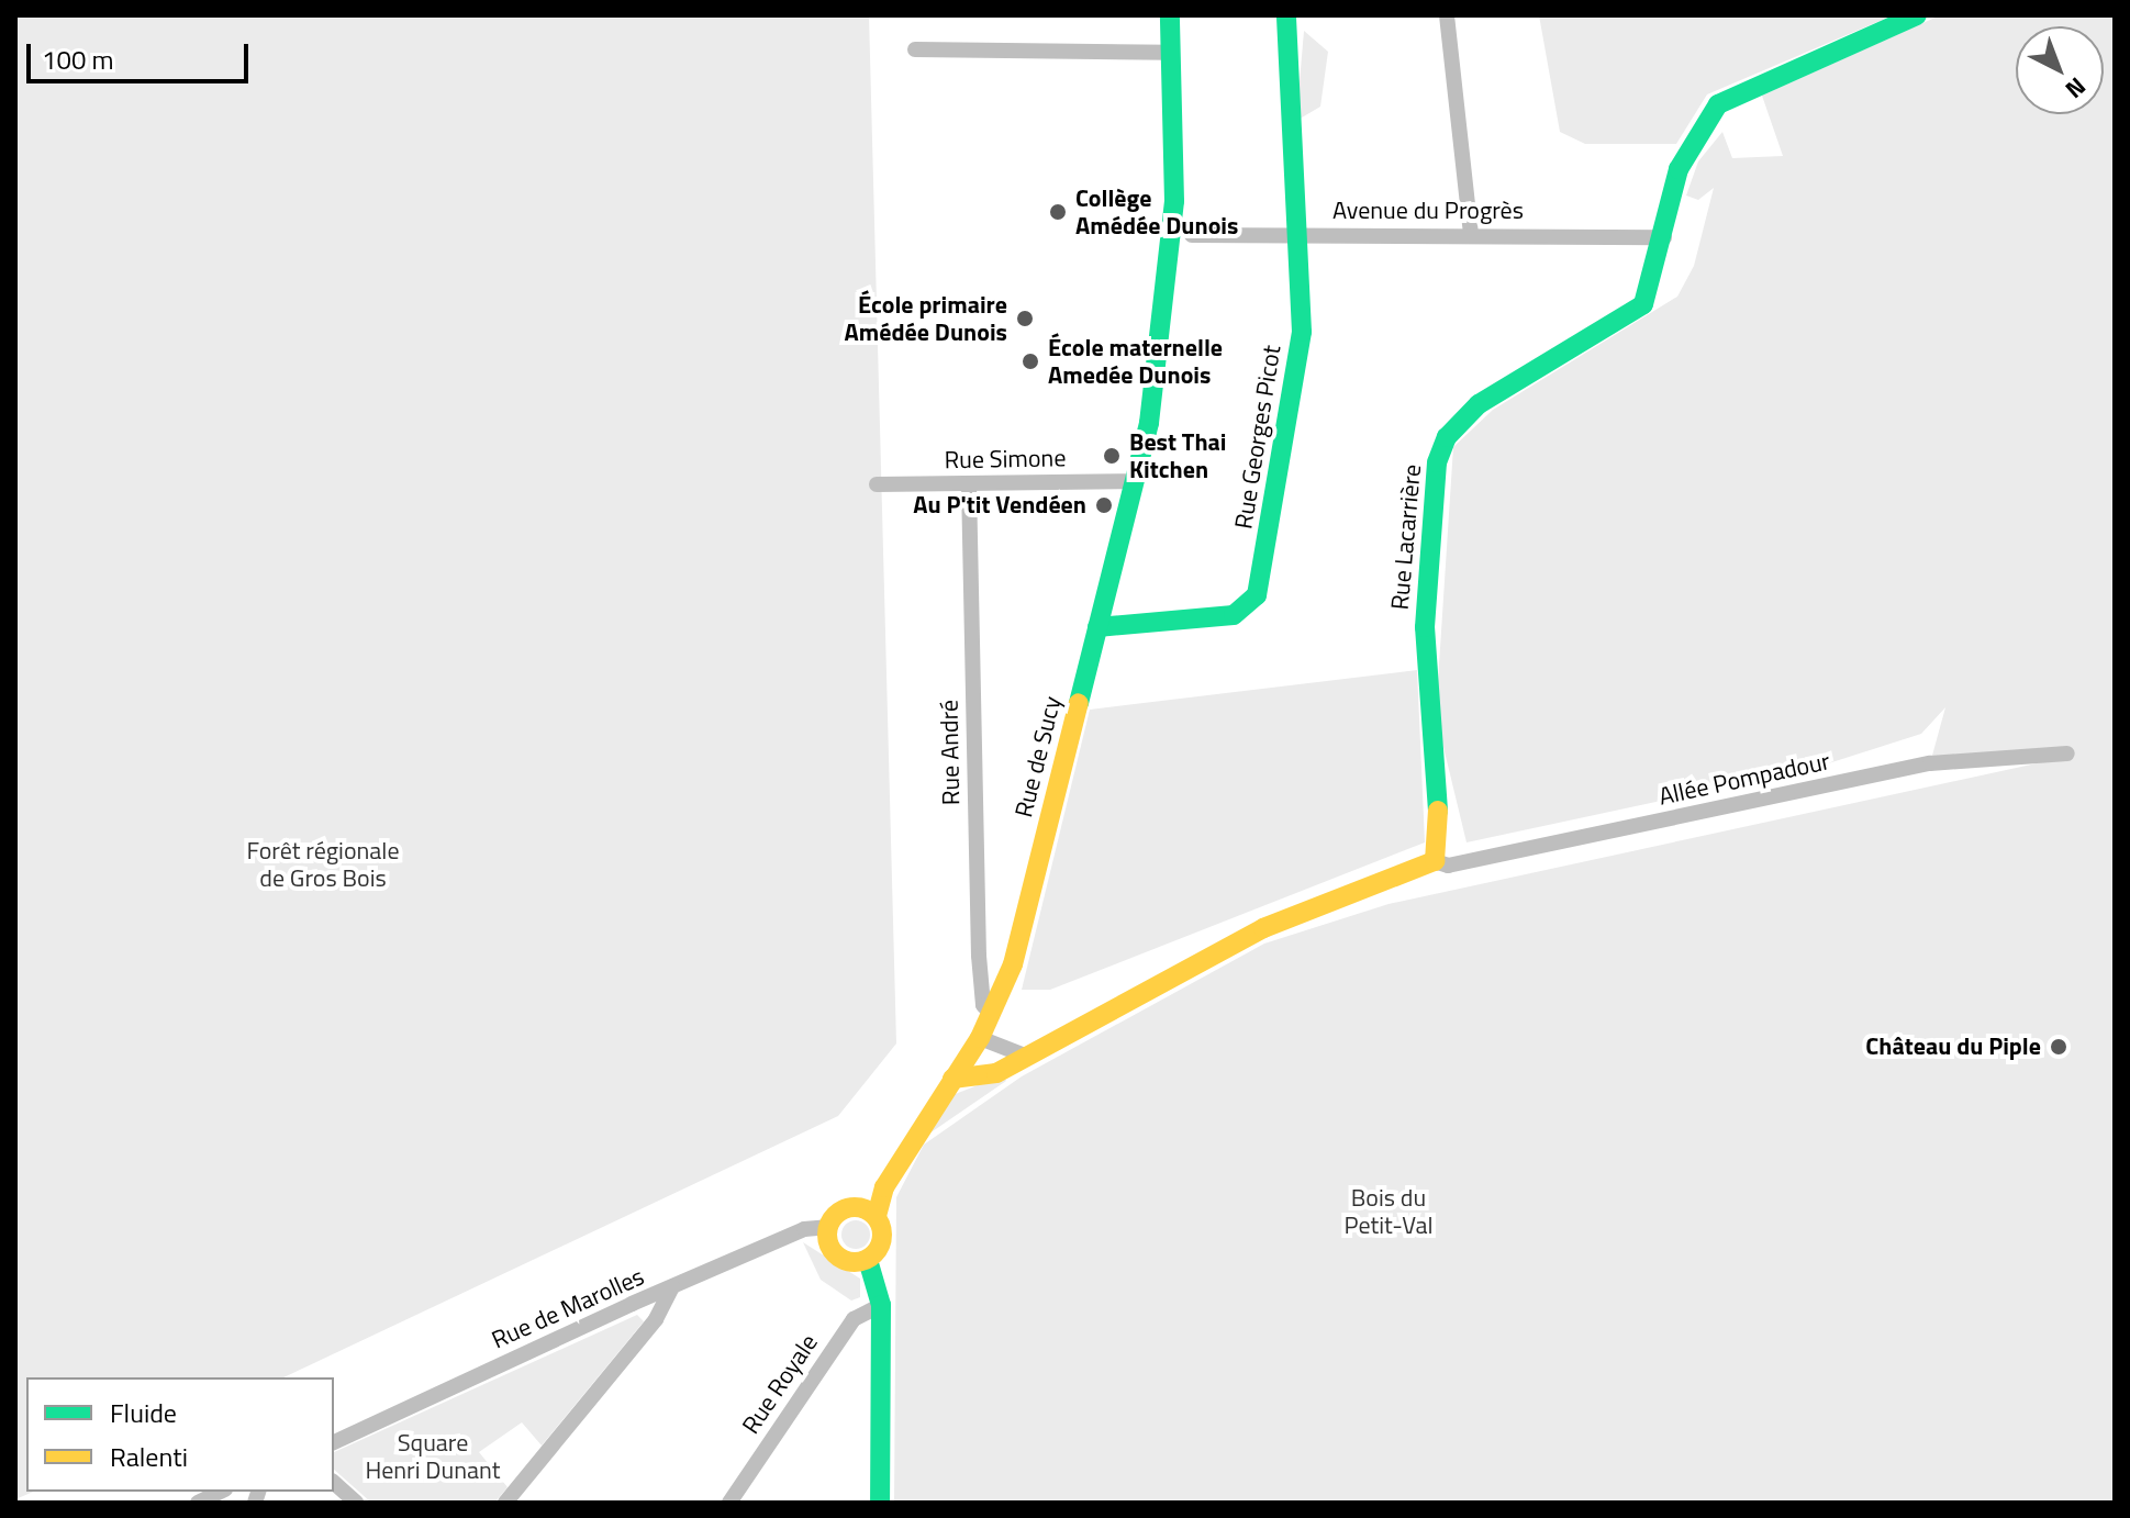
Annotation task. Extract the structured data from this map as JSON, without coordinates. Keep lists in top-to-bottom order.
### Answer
{
  "streets": {
    "street": [
      "Avenue du Progrès",
      "Rue Georges Picot",
      "Rue Simone",
      "Rue Lacarrière",
      "Rue André",
      "Rue de Sucy",
      "Allée Pompadour",
      "Rue de Marolles",
      "Rue Royale"
    ]
  },
  "crossings": [
    ["Avenue du Progrès", "Rue Georges Picot"],
    ["Avenue du Progrès", "Rue Lacarrière"],
    ["Rue Georges Picot", "Rue de Sucy"],
    ["Rue Simone", "Rue André"],
    ["Rue Simone", "Rue de Sucy"],
    ["Rue Lacarrière", "Allée Pompadour"],
    ["Rue André", "Rue de Sucy"],
    ["Rue de Sucy", "Rue de Marolles"]
  ],
  "parks": ["Forêt régionale de Gros Bois", "Bois du Petit-Val", "Square Henri Dunant"],
  "places": [
    "Collège Amédée Dunois",
    "École primaire Amédée Dunois",
    "École maternelle Amedée Dunois",
    "Best Thai Kitchen",
    "Au P'tit Vendéen",
    "Château du Piple"
  ],
  "legend": ["Fluide", "Ralenti"],
  "scale_bar": "100 m",
  "north": "bottom right"
}
